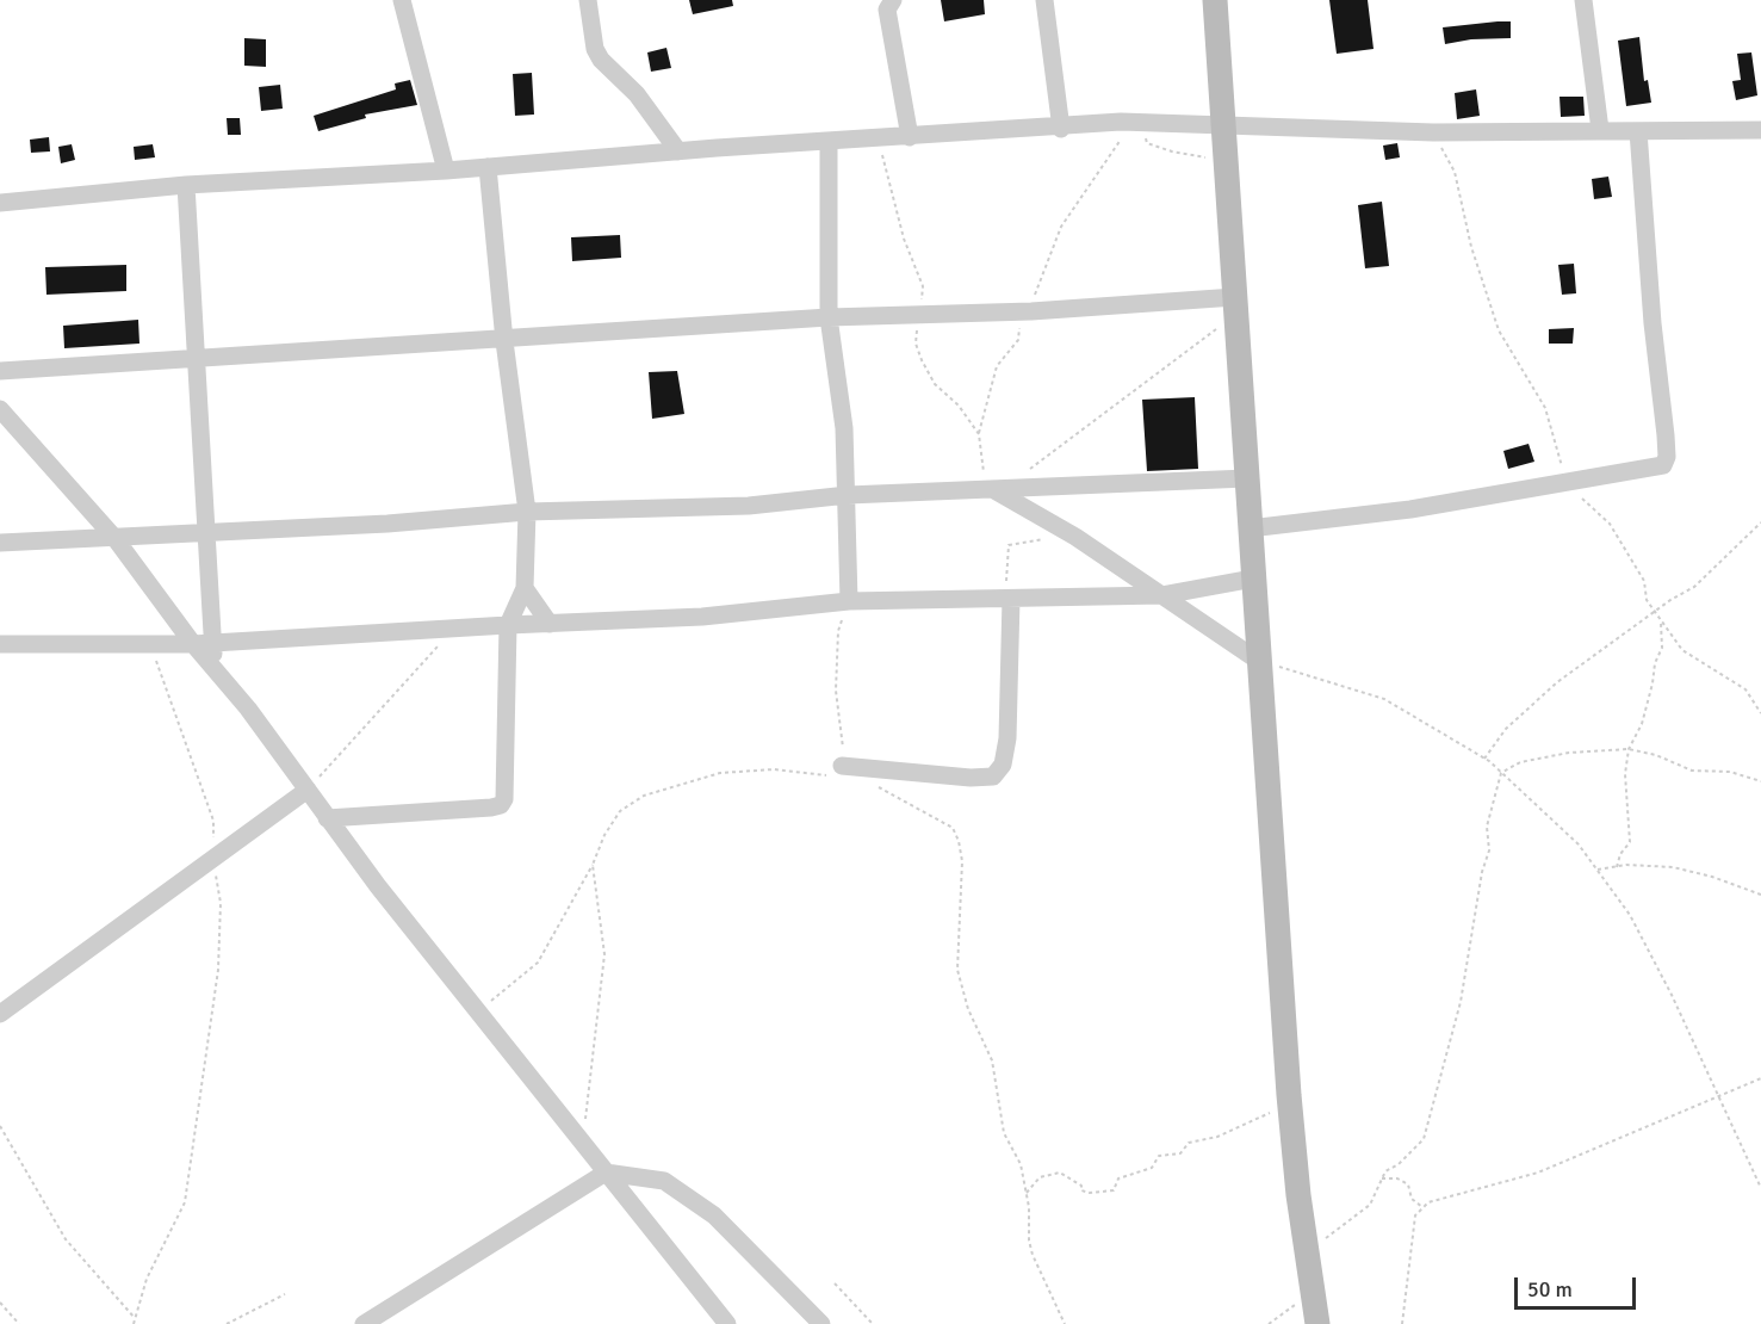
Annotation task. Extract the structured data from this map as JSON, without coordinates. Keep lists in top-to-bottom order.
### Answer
{
  "scale_bar": "50 m"
}
